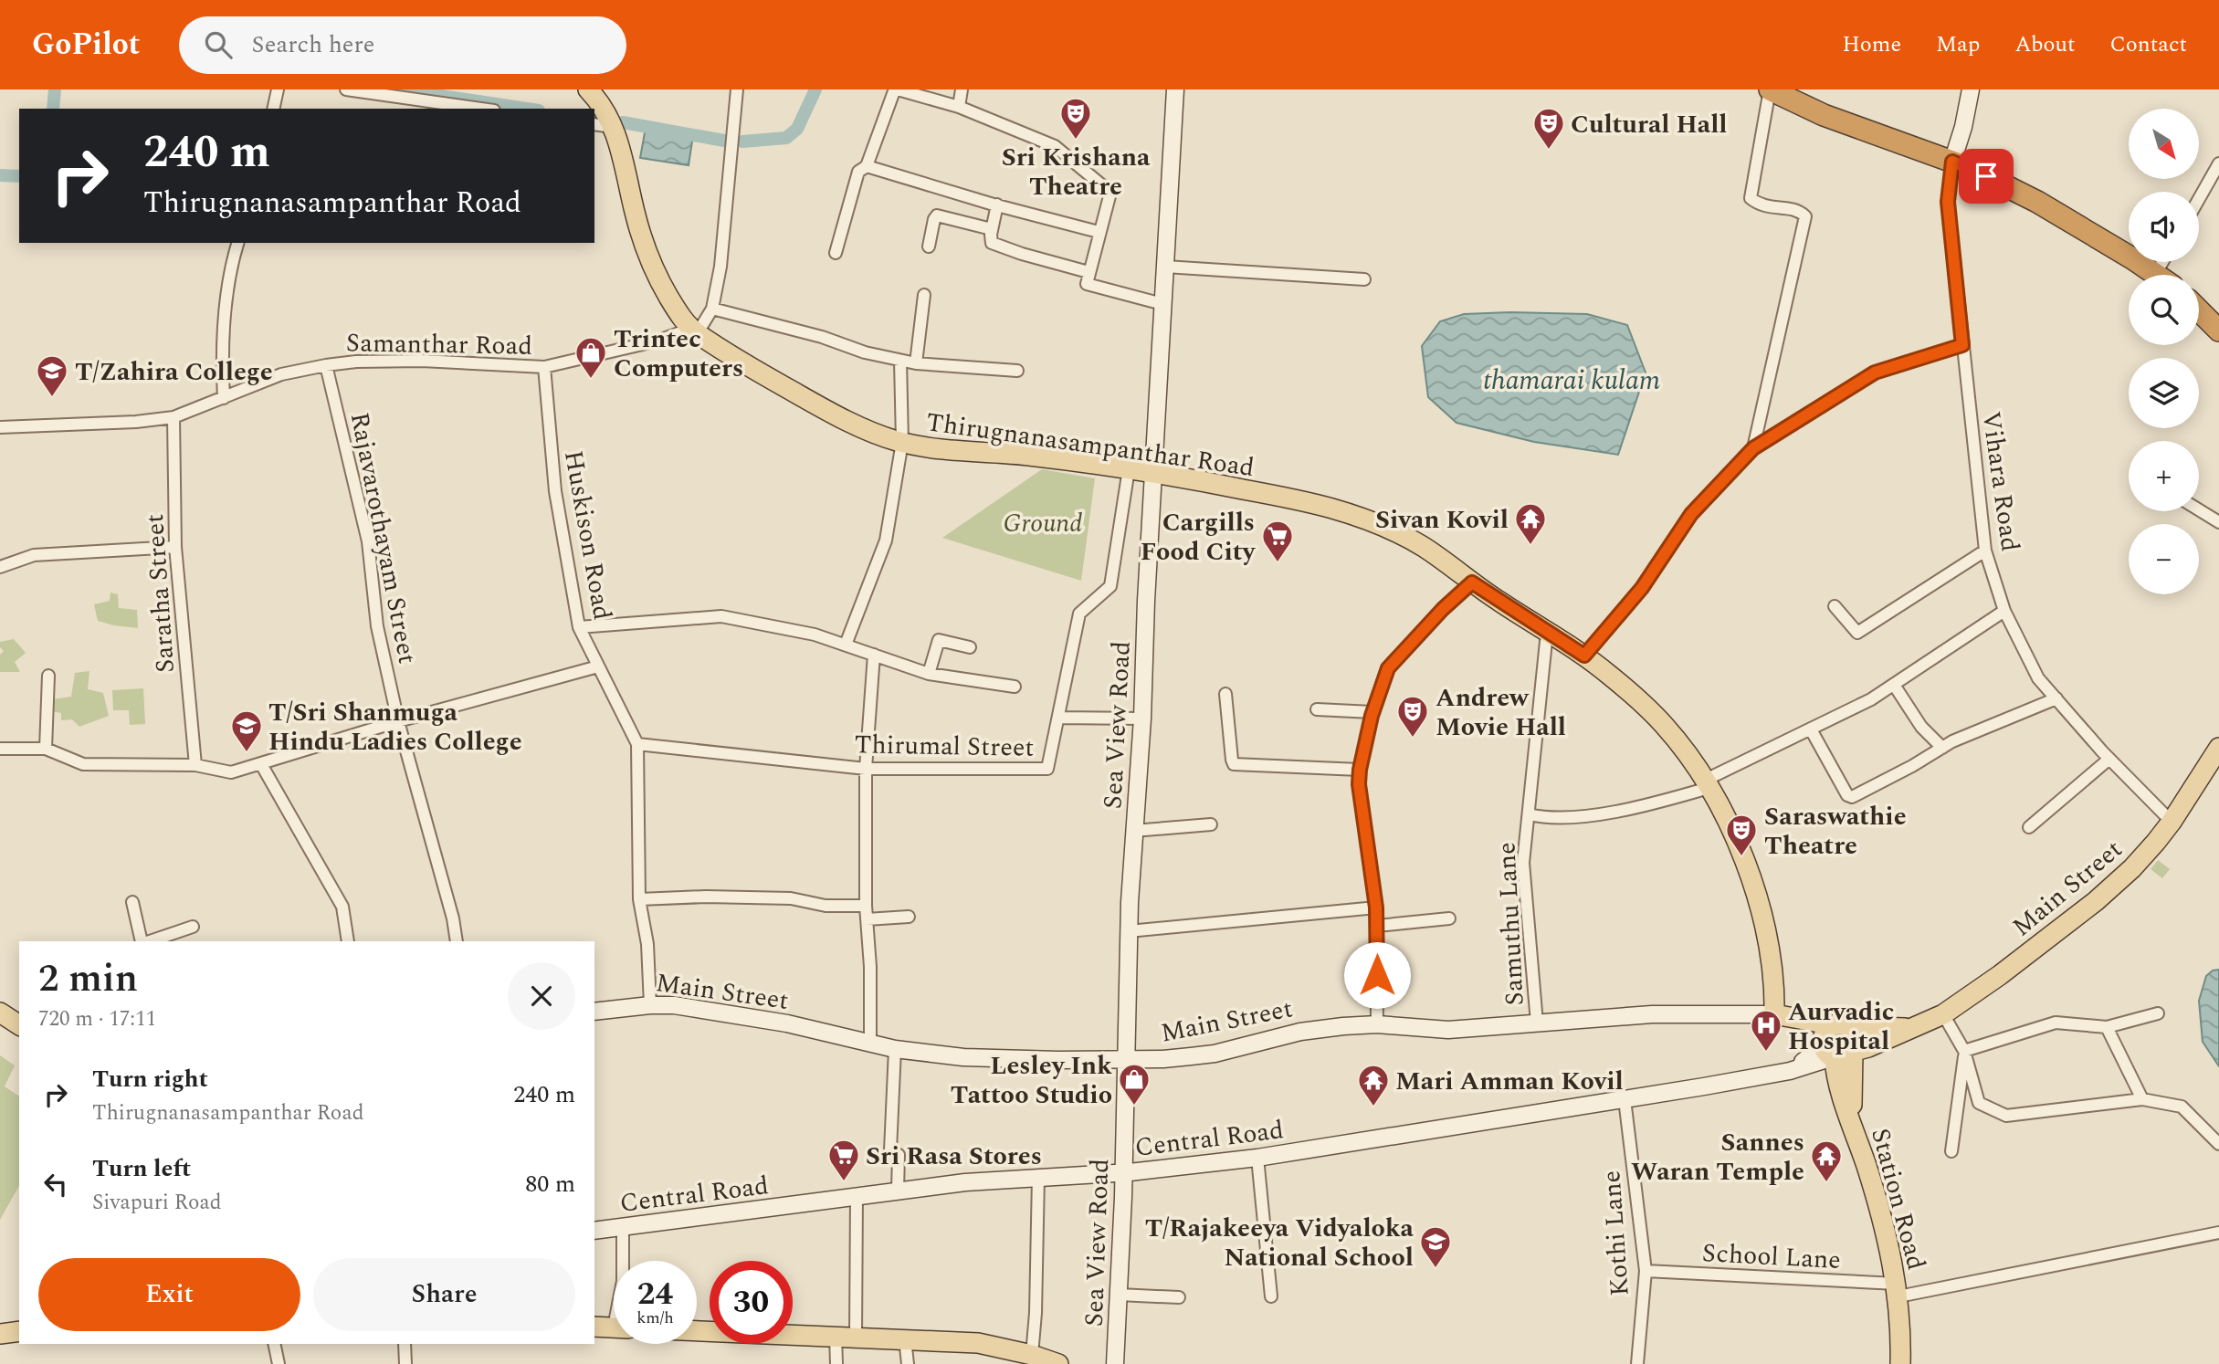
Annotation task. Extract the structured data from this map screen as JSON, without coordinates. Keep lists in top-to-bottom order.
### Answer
{
  "streets": {
    "main road": [
      "Thirugnanasampanthar Road",
      "Sea View Road",
      "Main Street",
      "Central Road",
      "Station Road"
    ],
    "street": [
      "Samanthar Road",
      "Vihara Road",
      "Huskison Road",
      "Rajavarothayam Street",
      "Saratha Street",
      "Thirumal Street",
      "Samuthu Lane",
      "Kothi Lane",
      "School Lane"
    ]
  },
  "crossings": [
    ["Samanthar Road", "Thirugnanasampanthar Road"],
    ["Samanthar Road", "Huskison Road"],
    ["Samanthar Road", "Rajavarothayam Street"],
    ["Samanthar Road", "Saratha Street"],
    ["Thirugnanasampanthar Road", "Sea View Road"],
    ["Thirugnanasampanthar Road", "Thirumal Street"],
    ["Thirugnanasampanthar Road", "Main Street"],
    ["Thirugnanasampanthar Road", "Samuthu Lane"],
    ["Vihara Road", "Main Street"],
    ["Huskison Road", "Thirumal Street"],
    ["Huskison Road", "Main Street"],
    ["Sea View Road", "Main Street"],
    ["Sea View Road", "Central Road"],
    ["Main Street", "Samuthu Lane"],
    ["Main Street", "Central Road"],
    ["Main Street", "Station Road"],
    ["Central Road", "Station Road"],
    ["Central Road", "Kothi Lane"],
    ["Station Road", "School Lane"],
    ["Kothi Lane", "School Lane"]
  ],
  "water": ["thamarai kulam"],
  "parks": ["Ground"],
  "places": {
    "theatre": [
      "Sri Krishana Theatre",
      "Cultural Hall",
      "Andrew Movie Hall",
      "Saraswathie Theatre"
    ],
    "shop": ["Trintec Computers", "Lesley Ink Tattoo Studio"],
    "school or university": ["T/Zahira College", "T/Sri Shanmuga Hindu Ladies College", "T/Rajakeeya Vidyaloka National School"],
    "temple": ["Sivan Kovil", "Mari Amman Kovil", "Sannes Waran Temple"],
    "supermarket": ["Cargills Food City", "Sri Rasa Stores"],
    "hospital": ["Aurvadic Hospital"]
  },
  "north": "bottom right",
  "page": {
    "header": "GoPilot",
    "search": "Search here",
    "nav": [
      "Home",
      "Map",
      "About",
      "Contact"
    ],
    "map_buttons": ["+", "−"],
    "turn": ["240 m", "Thirugnanasampanthar Road"],
    "heading": ["2 min", "720 m · 17:11"],
    "list": [
      {
        "name": "Turn right",
        "note": "Thirugnanasampanthar Road",
        "value": "240 m"
      },
      {
        "name": "Turn left",
        "note": "Sivapuri Road",
        "value": "80 m"
      }
    ],
    "buttons": ["Exit", "Share"],
    "speed": "24 km/h",
    "limit": "30"
  }
}
